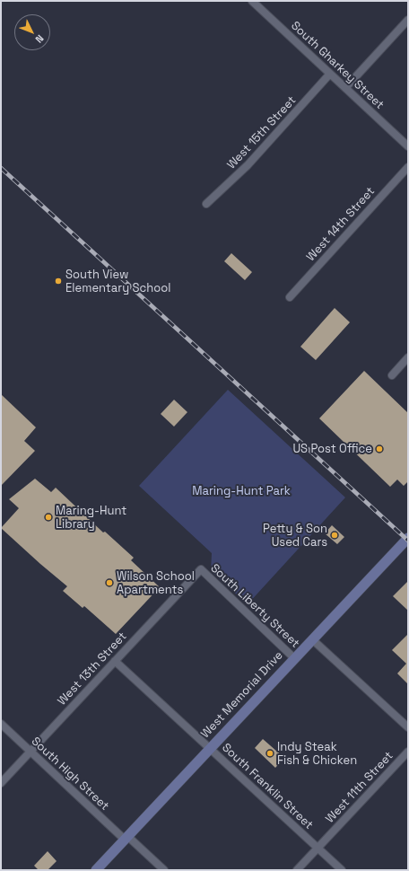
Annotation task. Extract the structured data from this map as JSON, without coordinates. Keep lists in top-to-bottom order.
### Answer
{
  "streets": {
    "main road": ["West Memorial Drive"],
    "street": [
      "South Gharkey Street",
      "West 15th Street",
      "West 14th Street",
      "South Liberty Street",
      "West 13th Street",
      "South High Street",
      "South Franklin Street",
      "West 11th Street"
    ]
  },
  "crossings": [
    ["South Gharkey Street", "West 15th Street"],
    ["South Liberty Street", "West 13th Street"],
    ["South Liberty Street", "West Memorial Drive"],
    ["West 13th Street", "South High Street"],
    ["West 13th Street", "South Franklin Street"],
    ["West Memorial Drive", "South High Street"],
    ["West Memorial Drive", "South Franklin Street"],
    ["South Franklin Street", "West 11th Street"]
  ],
  "parks": ["Maring-Hunt Park"],
  "places": [
    "South View Elementary School",
    "US Post Office",
    "Maring-Hunt Library",
    "Petty & Son Used Cars",
    "Wilson School Apartments",
    "Indy Steak Fish & Chicken"
  ],
  "north": "bottom right"
}
